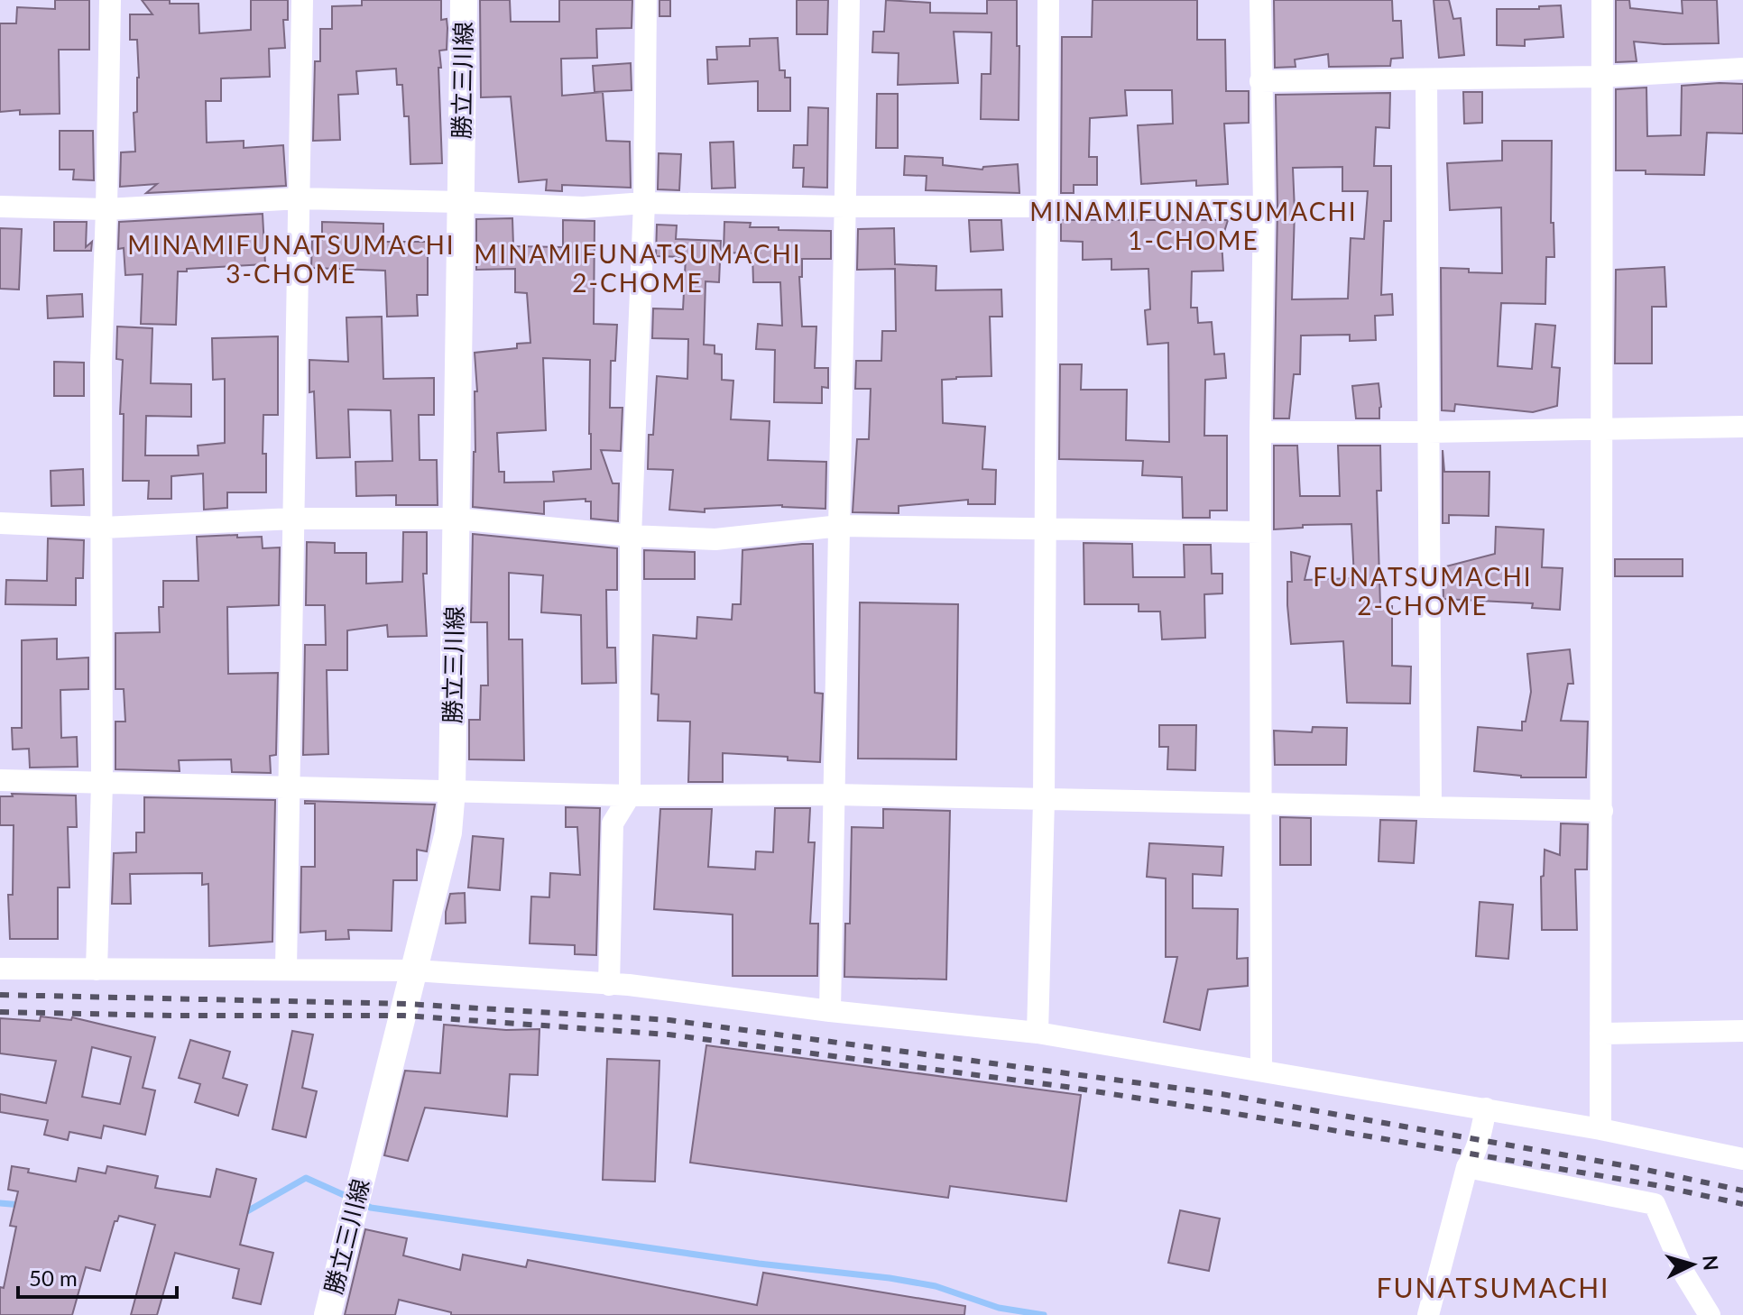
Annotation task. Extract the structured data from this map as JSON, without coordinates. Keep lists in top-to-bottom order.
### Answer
{
  "streets": {
    "main road": ["勝立三川線"]
  },
  "districts": [
    "MINAMIFUNATSUMACHI 1-CHOME",
    "MINAMIFUNATSUMACHI 3-CHOME",
    "MINAMIFUNATSUMACHI 2-CHOME",
    "FUNATSUMACHI 2-CHOME",
    "FUNATSUMACHI"
  ],
  "scale_bar": "50 m",
  "north": "right"
}
